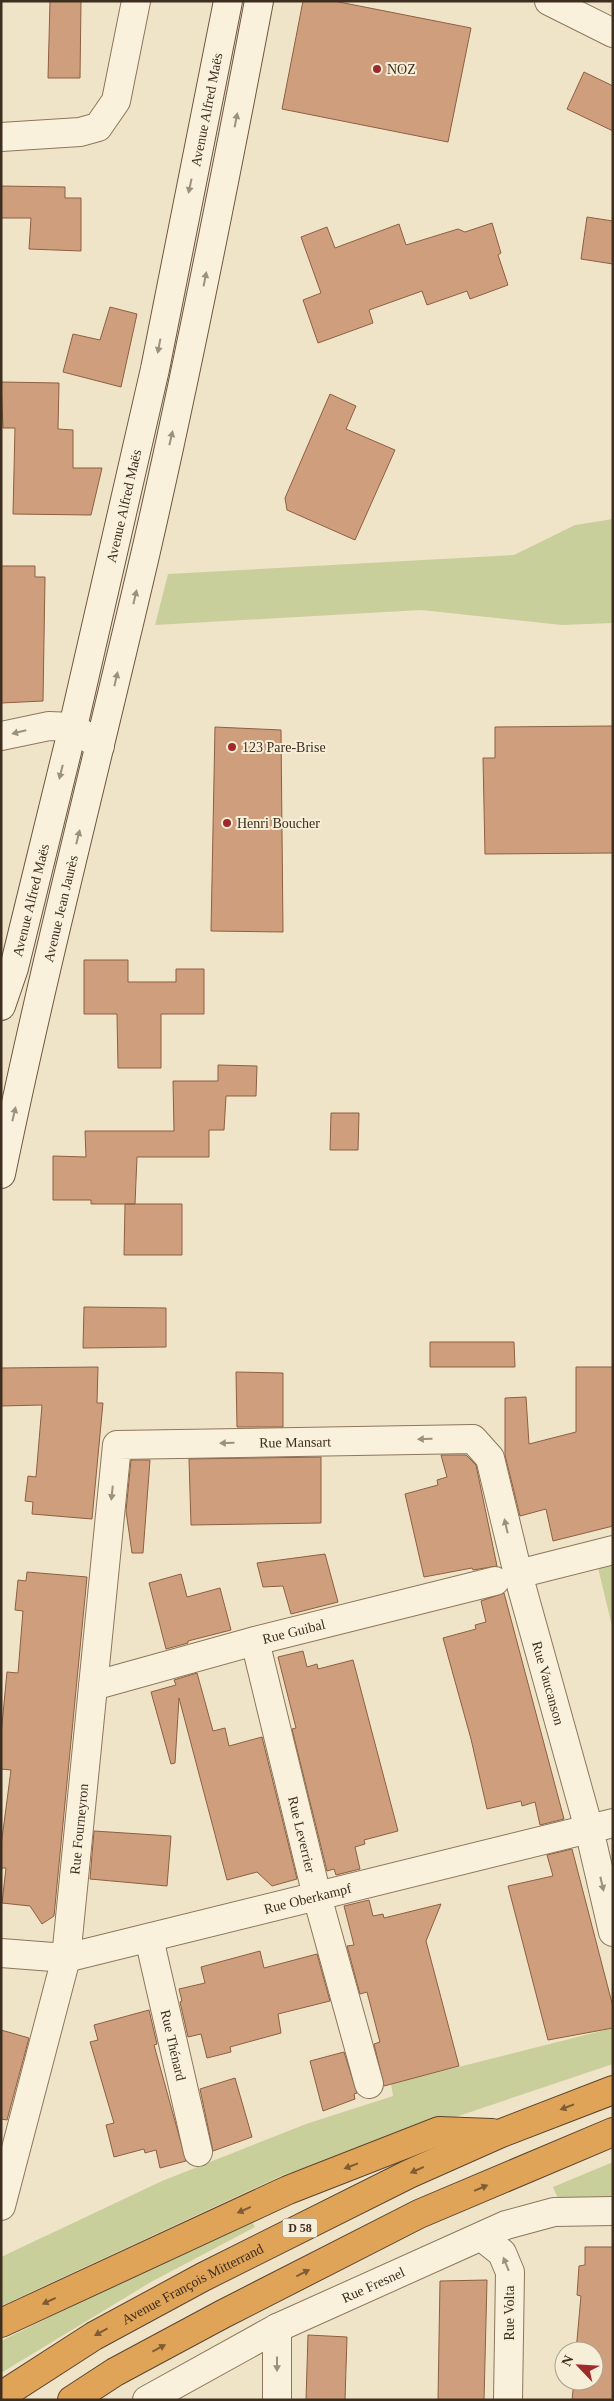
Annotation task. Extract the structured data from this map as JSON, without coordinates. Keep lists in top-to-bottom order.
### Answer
{
  "streets": {
    "highway": ["D 58", "Avenue François Mitterrand"],
    "street": [
      "Avenue Alfred Maës",
      "Avenue Jean Jaurès",
      "Rue Mansart",
      "Rue Guibal",
      "Rue Vaucanson",
      "Rue Fourneyron",
      "Rue Leverrier",
      "Rue Oberkampf",
      "Rue Thénard",
      "Rue Fresnel",
      "Rue Volta"
    ]
  },
  "crossings": [
    ["Rue Mansart", "Rue Vaucanson"],
    ["Rue Mansart", "Rue Fourneyron"],
    ["Rue Guibal", "Rue Vaucanson"],
    ["Rue Guibal", "Rue Fourneyron"],
    ["Rue Guibal", "Rue Leverrier"],
    ["Rue Vaucanson", "Rue Oberkampf"],
    ["Rue Fourneyron", "Rue Oberkampf"],
    ["Rue Leverrier", "Rue Oberkampf"],
    ["Rue Oberkampf", "Rue Thénard"],
    ["Rue Fresnel", "Rue Volta"]
  ],
  "one_way": ["Avenue Alfred Maës", "Avenue Jean Jaurès", "Rue Mansart"],
  "places": ["NOZ", "123 Pare-Brise", "Henri Boucher"],
  "north": "top left"
}
